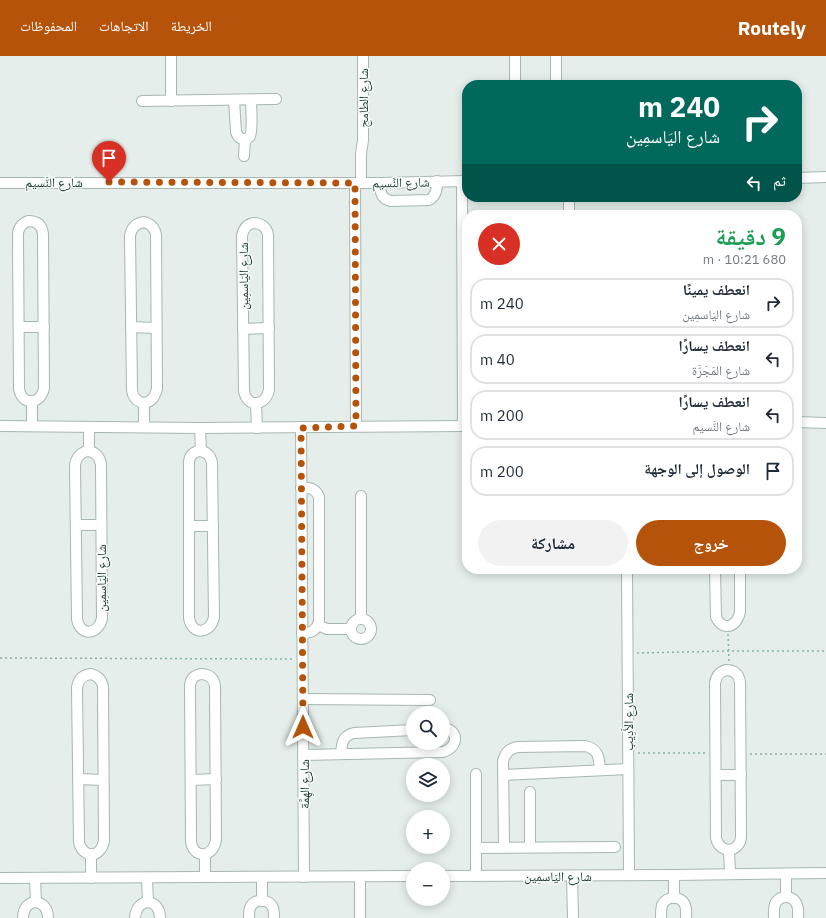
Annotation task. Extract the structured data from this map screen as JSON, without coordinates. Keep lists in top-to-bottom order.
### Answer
{
  "streets": {
    "street": [
      "شارع الطامح",
      "شارع النَّسيم",
      "شارع اليَاسمِين",
      "شارع الأَدِيب",
      "شارع الهِمَّة"
    ]
  },
  "crossings": [
    ["شارع الطامح", "شارع النَّسيم"],
    ["شارع اليَاسمِين", "شارع الأَدِيب"]
  ],
  "page": {
    "header": "Routely",
    "nav": ["الخريطة", "الاتجاهات", "المحفوظات"],
    "turn": ["240 m", "شارع اليَاسمِين"],
    "then": "ثم",
    "heading": ["9 دقيقة", "680 m · 10:21"],
    "list": [
      {
        "name": "انعطف يمينًا",
        "note": "شارع اليَاسمِين",
        "value": "240 m"
      },
      {
        "name": "انعطف يسارًا",
        "note": "شارع المَجَرَّة",
        "value": "40 m"
      },
      {
        "name": "انعطف يسارًا",
        "note": "شارع النَّسيم",
        "value": "200 m"
      },
      {
        "name": "الوصول إلى الوجهة",
        "value": "200 m"
      }
    ],
    "buttons": ["خروج", "مشاركة"],
    "map_buttons": ["+", "−"]
  }
}
